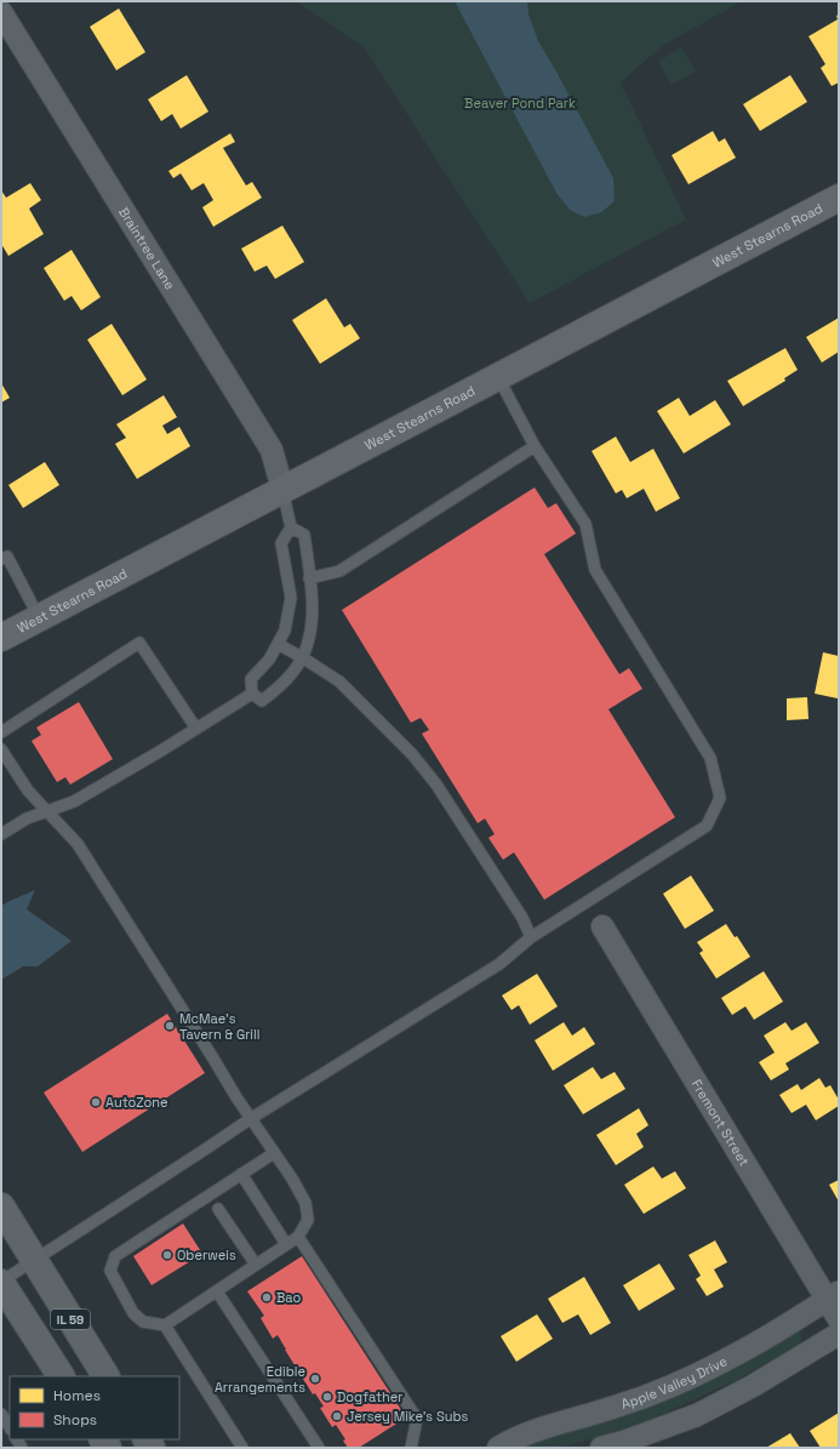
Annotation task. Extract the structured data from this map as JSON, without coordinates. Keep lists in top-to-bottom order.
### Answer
{
  "streets": {
    "main road": ["West Stearns Road", "IL 59"],
    "street": ["Braintree Lane", "Fremont Street", "Apple Valley Drive"]
  },
  "crossings": [
    ["West Stearns Road", "Braintree Lane"],
    ["Fremont Street", "Apple Valley Drive"]
  ],
  "parks": ["Beaver Pond Park"],
  "places": [
    "McMae's Tavern & Grill",
    "AutoZone",
    "Oberweis",
    "Bao",
    "Edible Arrangements",
    "Dogfather",
    "Jersey Mike's Subs"
  ],
  "legend": ["Homes", "Shops"]
}
